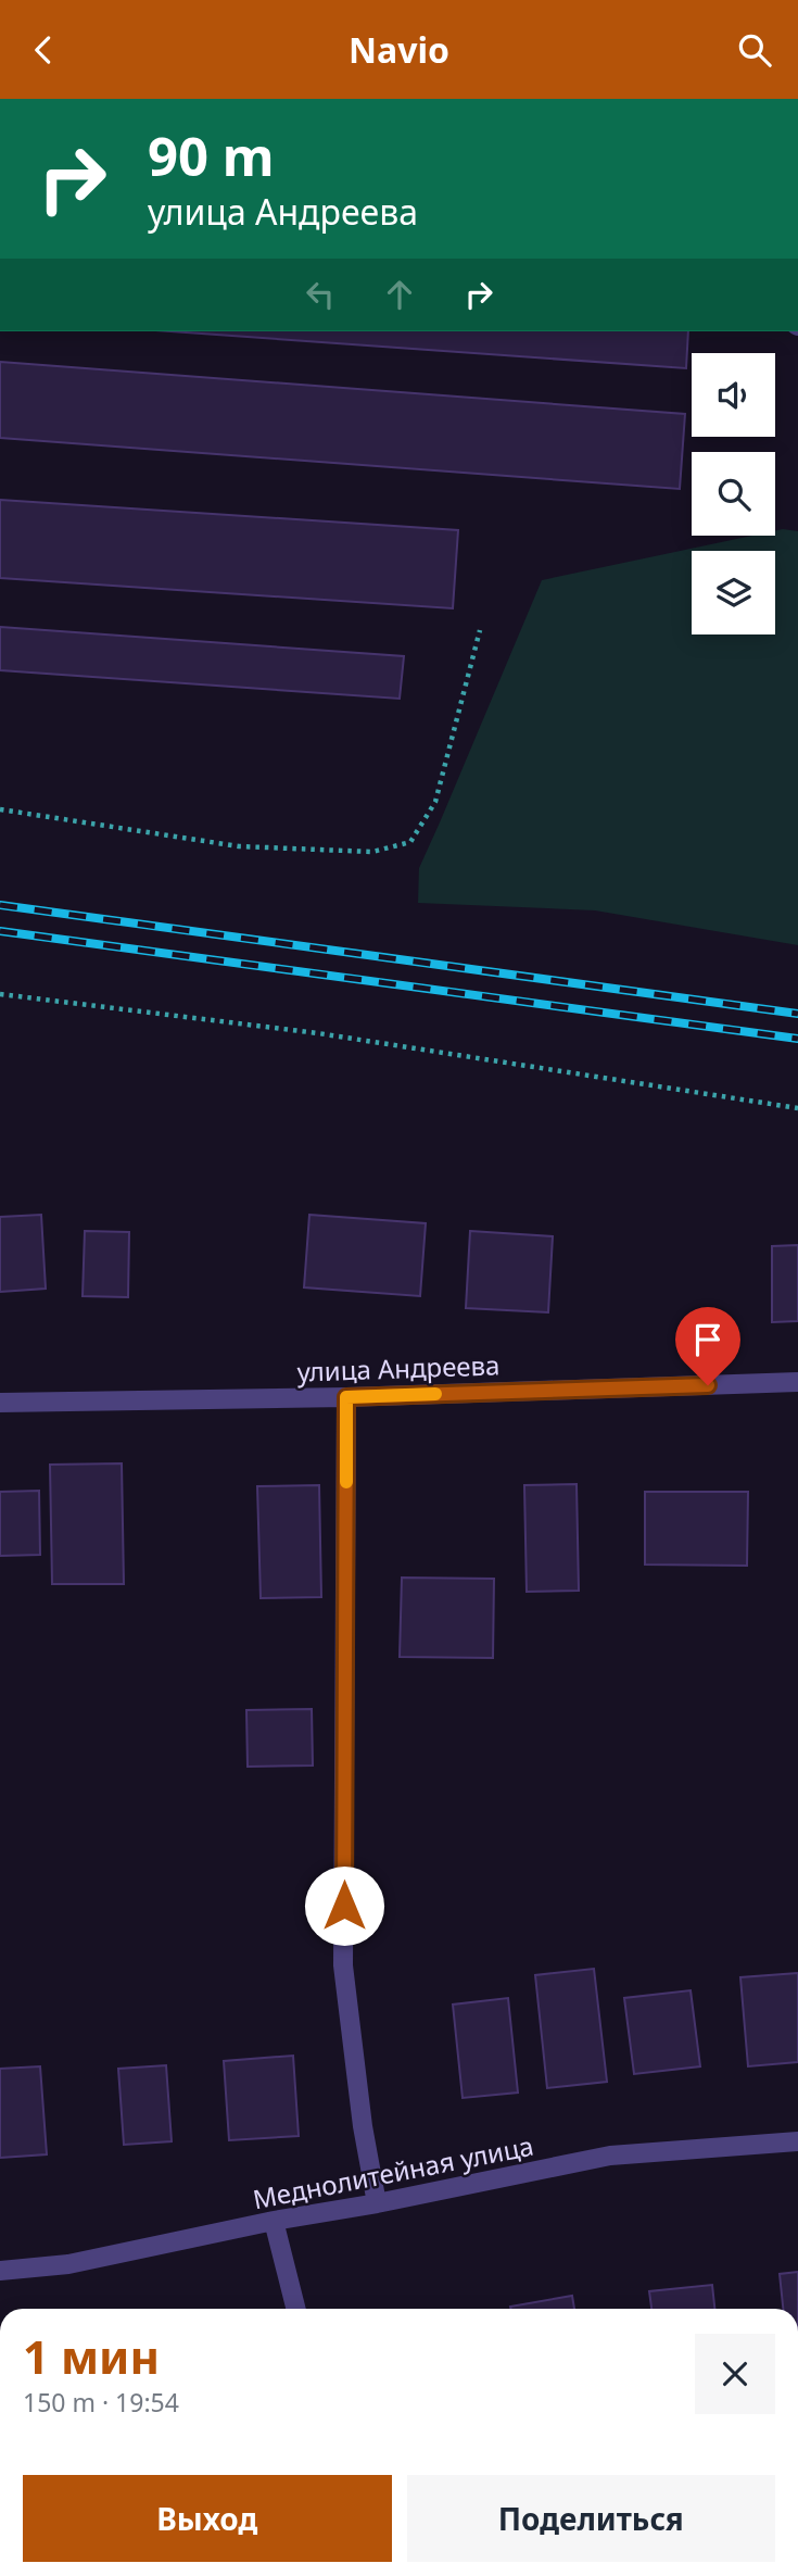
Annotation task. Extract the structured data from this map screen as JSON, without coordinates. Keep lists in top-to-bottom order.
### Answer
{
  "streets": {
    "street": ["улица Андреева", "Меднолитейная улица"]
  },
  "page": {
    "header": "Navio",
    "turn": ["90 m", "улица Андреева"],
    "heading": ["1 мин", "150 m · 19:54"],
    "buttons": ["Выход", "Поделиться"]
  }
}
